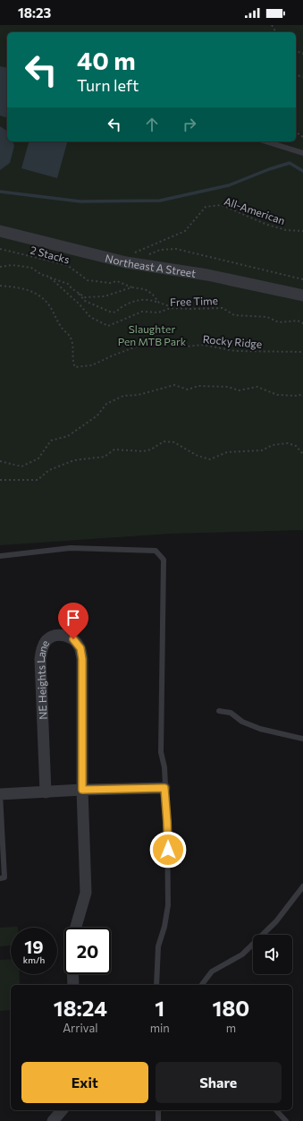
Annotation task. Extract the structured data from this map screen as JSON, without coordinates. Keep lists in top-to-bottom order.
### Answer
{
  "streets": {
    "street": ["Northeast A Street", "NE Heights Lane"],
    "path": [
      "All-American",
      "2 Stacks",
      "Free Time",
      "Rocky Ridge"
    ]
  },
  "parks": ["Slaughter Pen MTB Park"],
  "page": {
    "status": "18:23",
    "turn": ["40 m", "Turn left"],
    "speed": "19 km/h",
    "limit": "20",
    "eta": [
      "18:24",
      "Arrival",
      "1",
      "min",
      "180",
      "m"
    ],
    "buttons": ["Exit", "Share"]
  }
}
